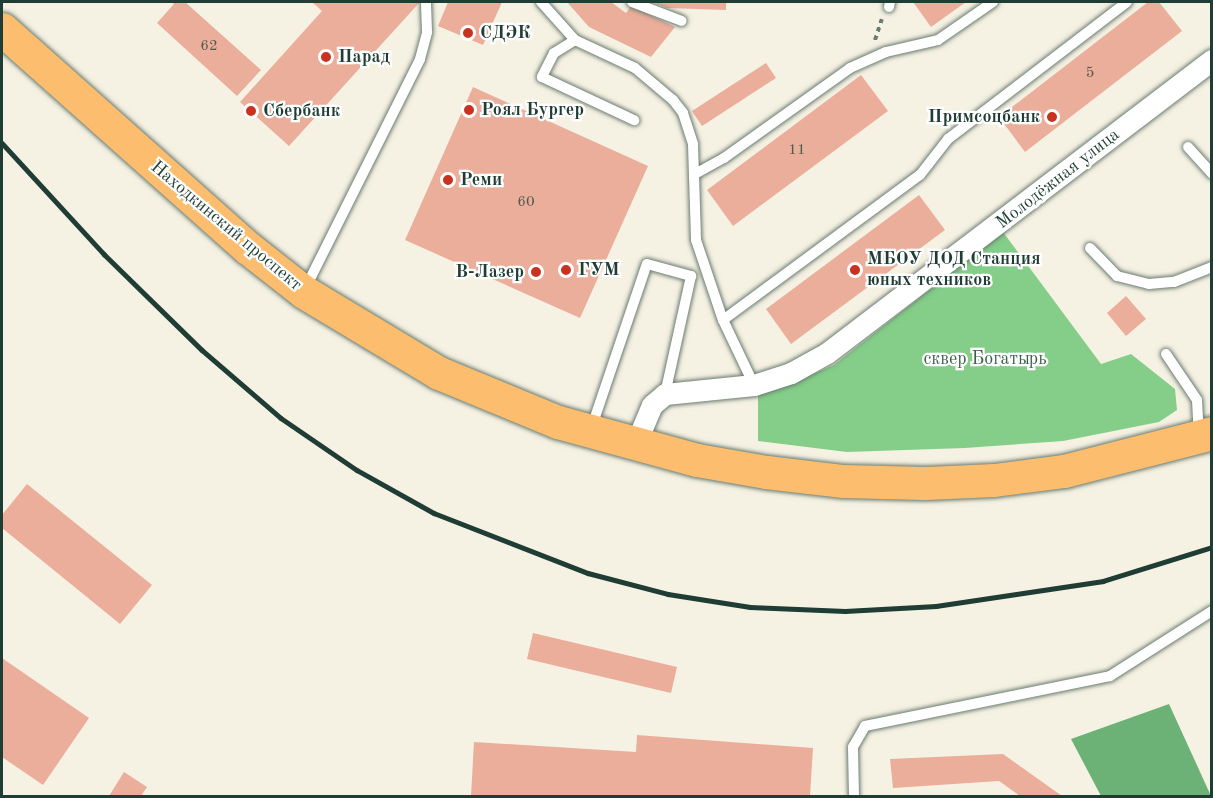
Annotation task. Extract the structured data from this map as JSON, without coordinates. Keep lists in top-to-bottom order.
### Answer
{
  "streets": {
    "main road": ["Находкинский проспект"],
    "street": ["Молодёжная улица"]
  },
  "parks": ["сквер Богатырь"],
  "places": [
    "СДЭК",
    "Парад",
    "Роял Бургер",
    "Сбербанк",
    "Примсоцбанк",
    "Реми",
    "ГУМ",
    "МБОУ ДОД Станция юных техников",
    "В-Лазер"
  ],
  "house_numbers": [
    "62",
    "5",
    "11",
    "60"
  ]
}
